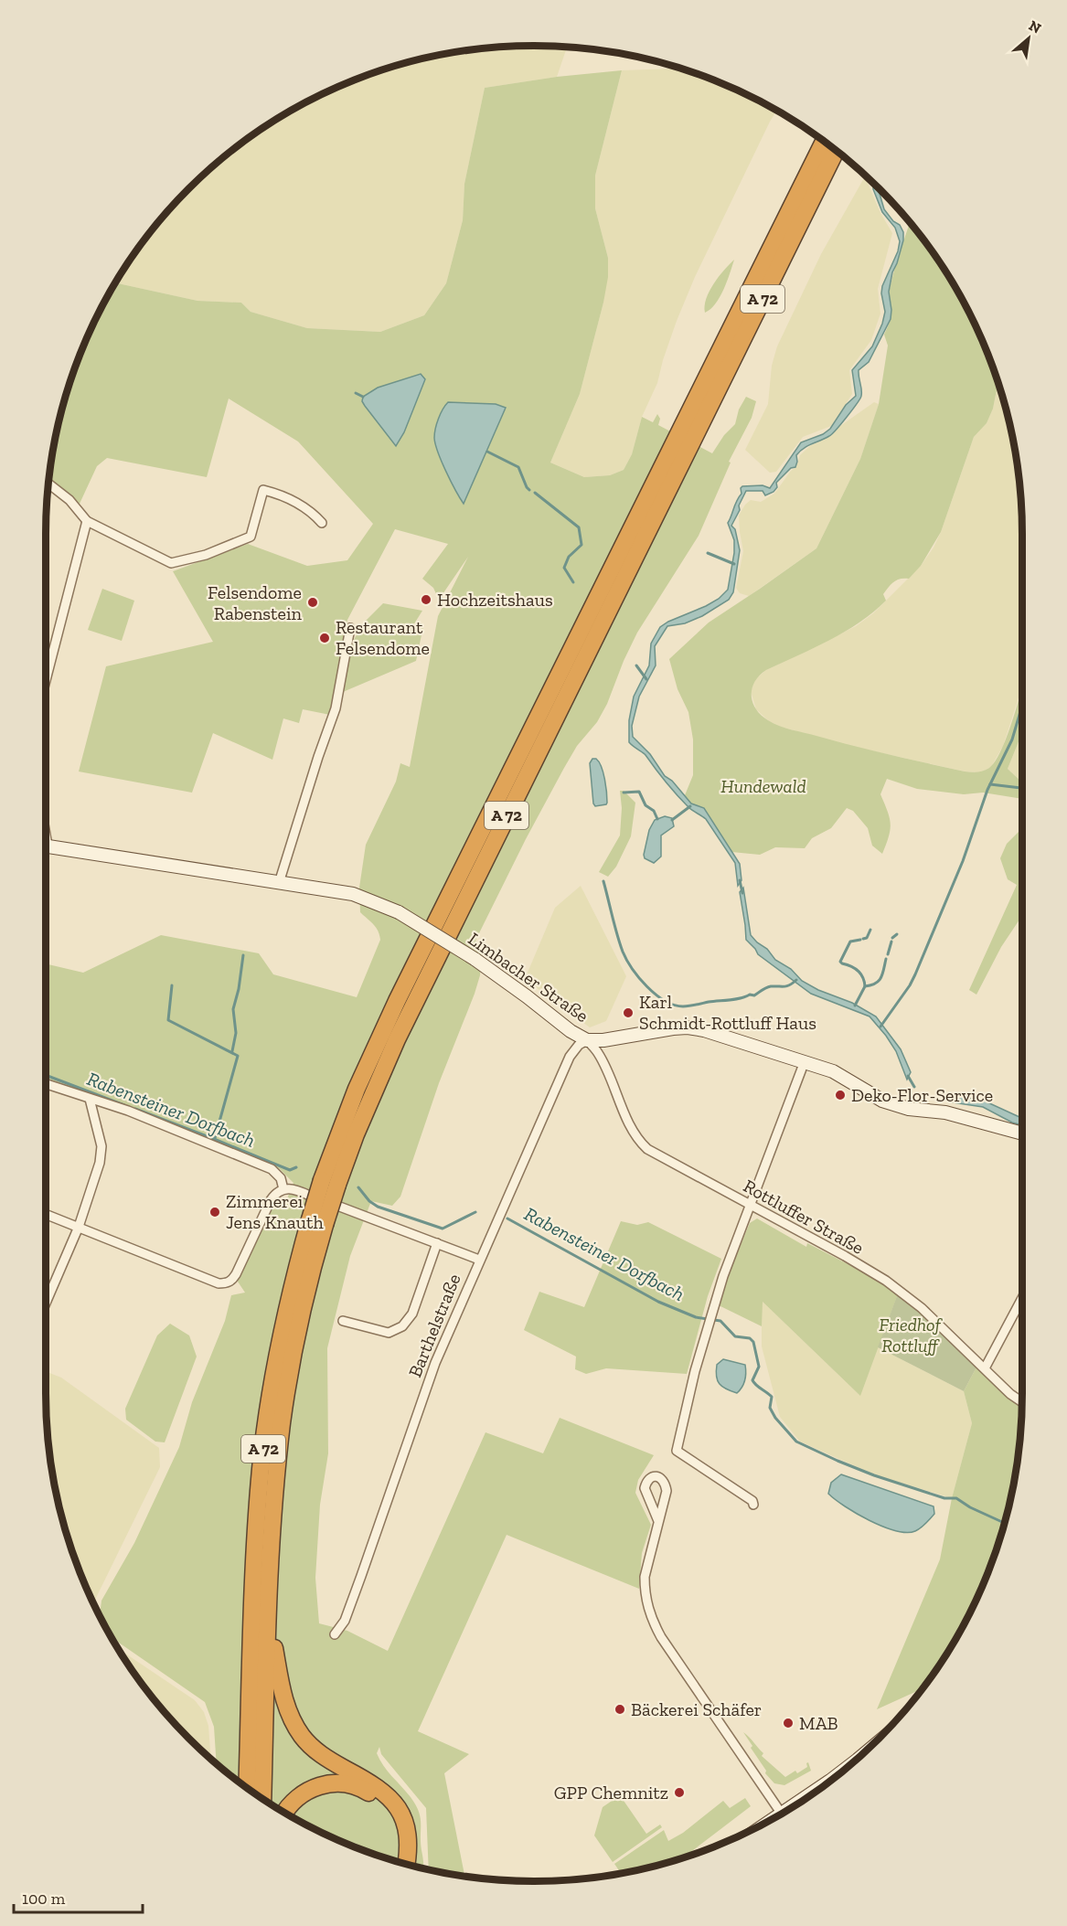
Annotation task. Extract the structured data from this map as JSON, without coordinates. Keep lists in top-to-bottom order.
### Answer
{
  "streets": {
    "highway": ["A 72"],
    "street": ["Limbacher Straße", "Rottluffer Straße", "Barthelstraße"]
  },
  "crossings": [
    ["Limbacher Straße", "Rottluffer Straße"],
    ["Limbacher Straße", "Barthelstraße"],
    ["Rottluffer Straße", "Barthelstraße"]
  ],
  "water": ["Rabensteiner Dorfbach"],
  "parks": ["Hundewald", "Friedhof Rottluff"],
  "places": [
    "Hochzeitshaus",
    "Felsendome Rabenstein",
    "Restaurant Felsendome",
    "Karl Schmidt-Rottluff Haus",
    "Deko-Flor-Service",
    "Zimmerei Jens Knauth",
    "Bäckerei Schäfer",
    "MAB",
    "GPP Chemnitz"
  ],
  "scale_bar": "100 m",
  "north": "top right"
}
